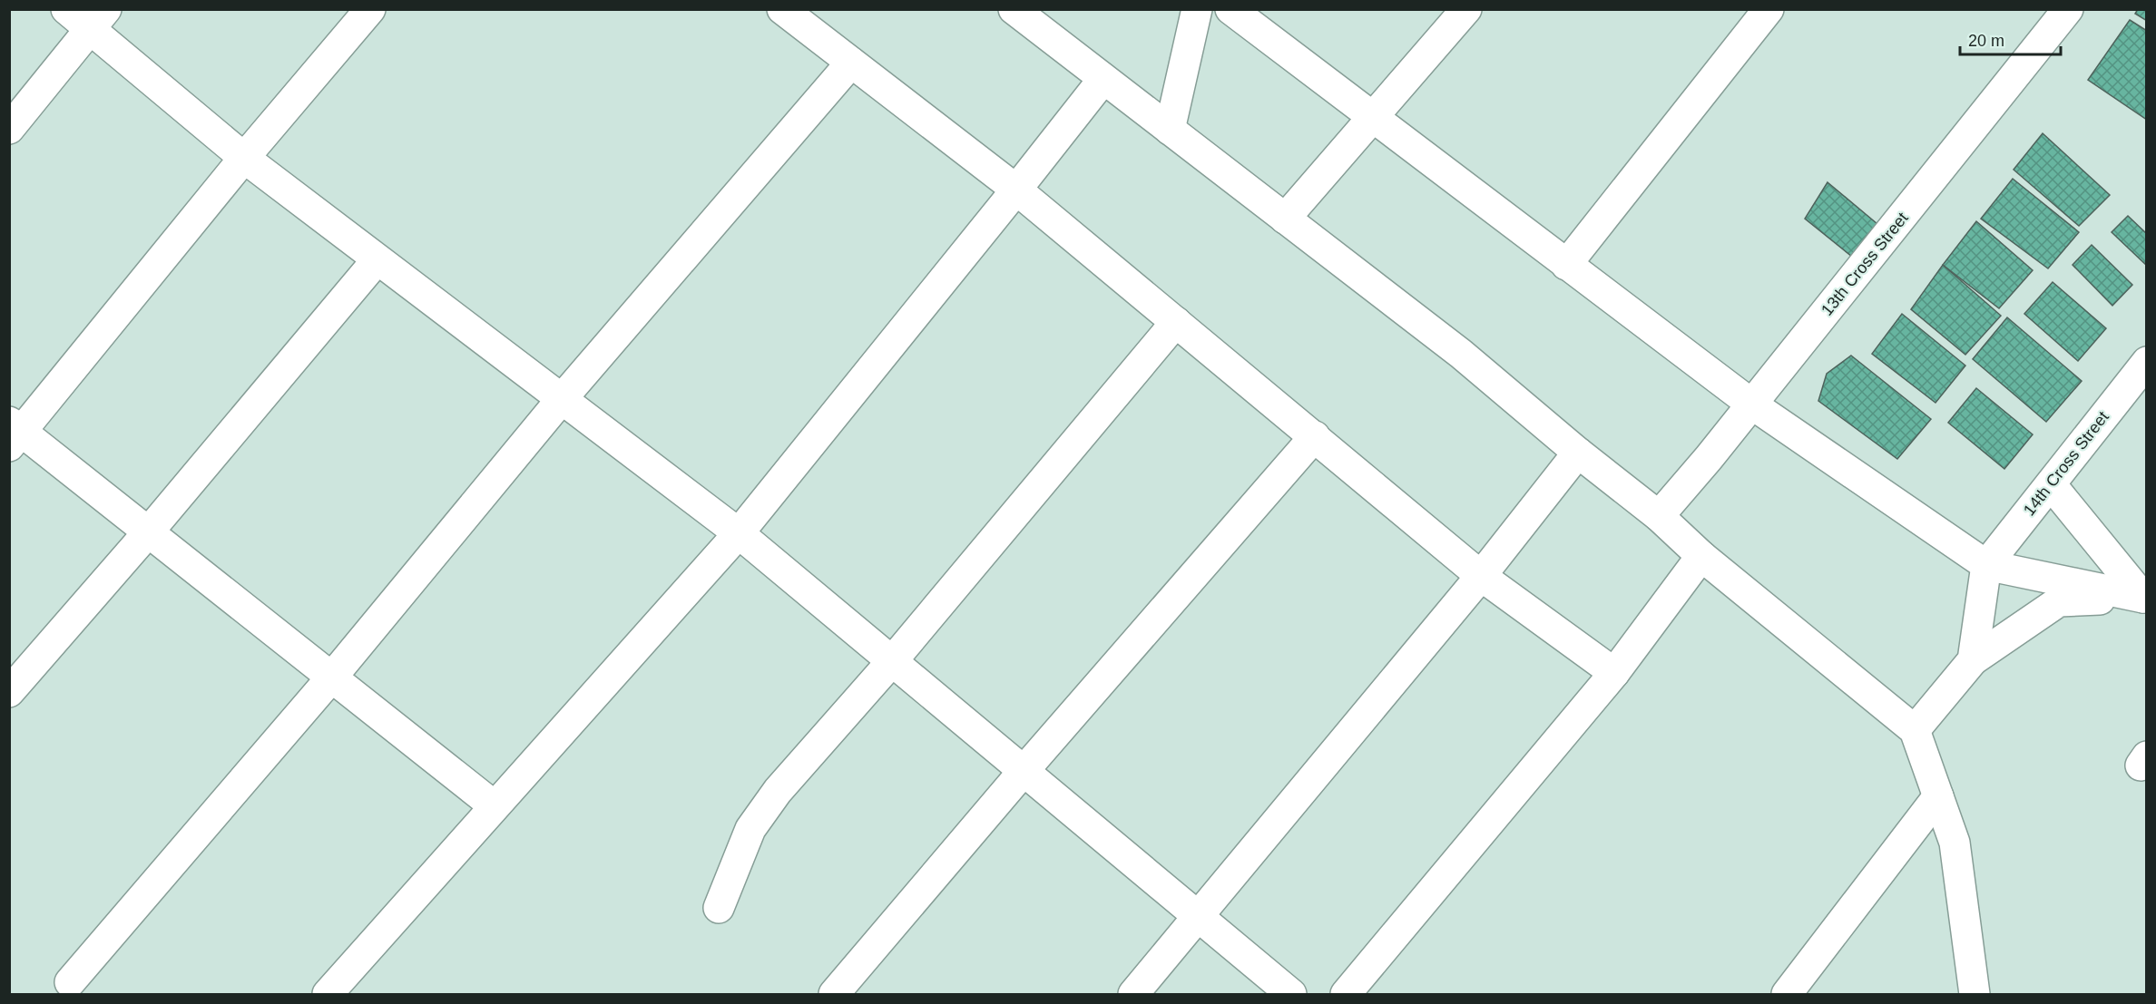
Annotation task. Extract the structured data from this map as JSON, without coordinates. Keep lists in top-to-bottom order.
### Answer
{
  "streets": {
    "street": ["13th Cross Street", "14th Cross Street"]
  },
  "scale_bar": "20 m"
}
